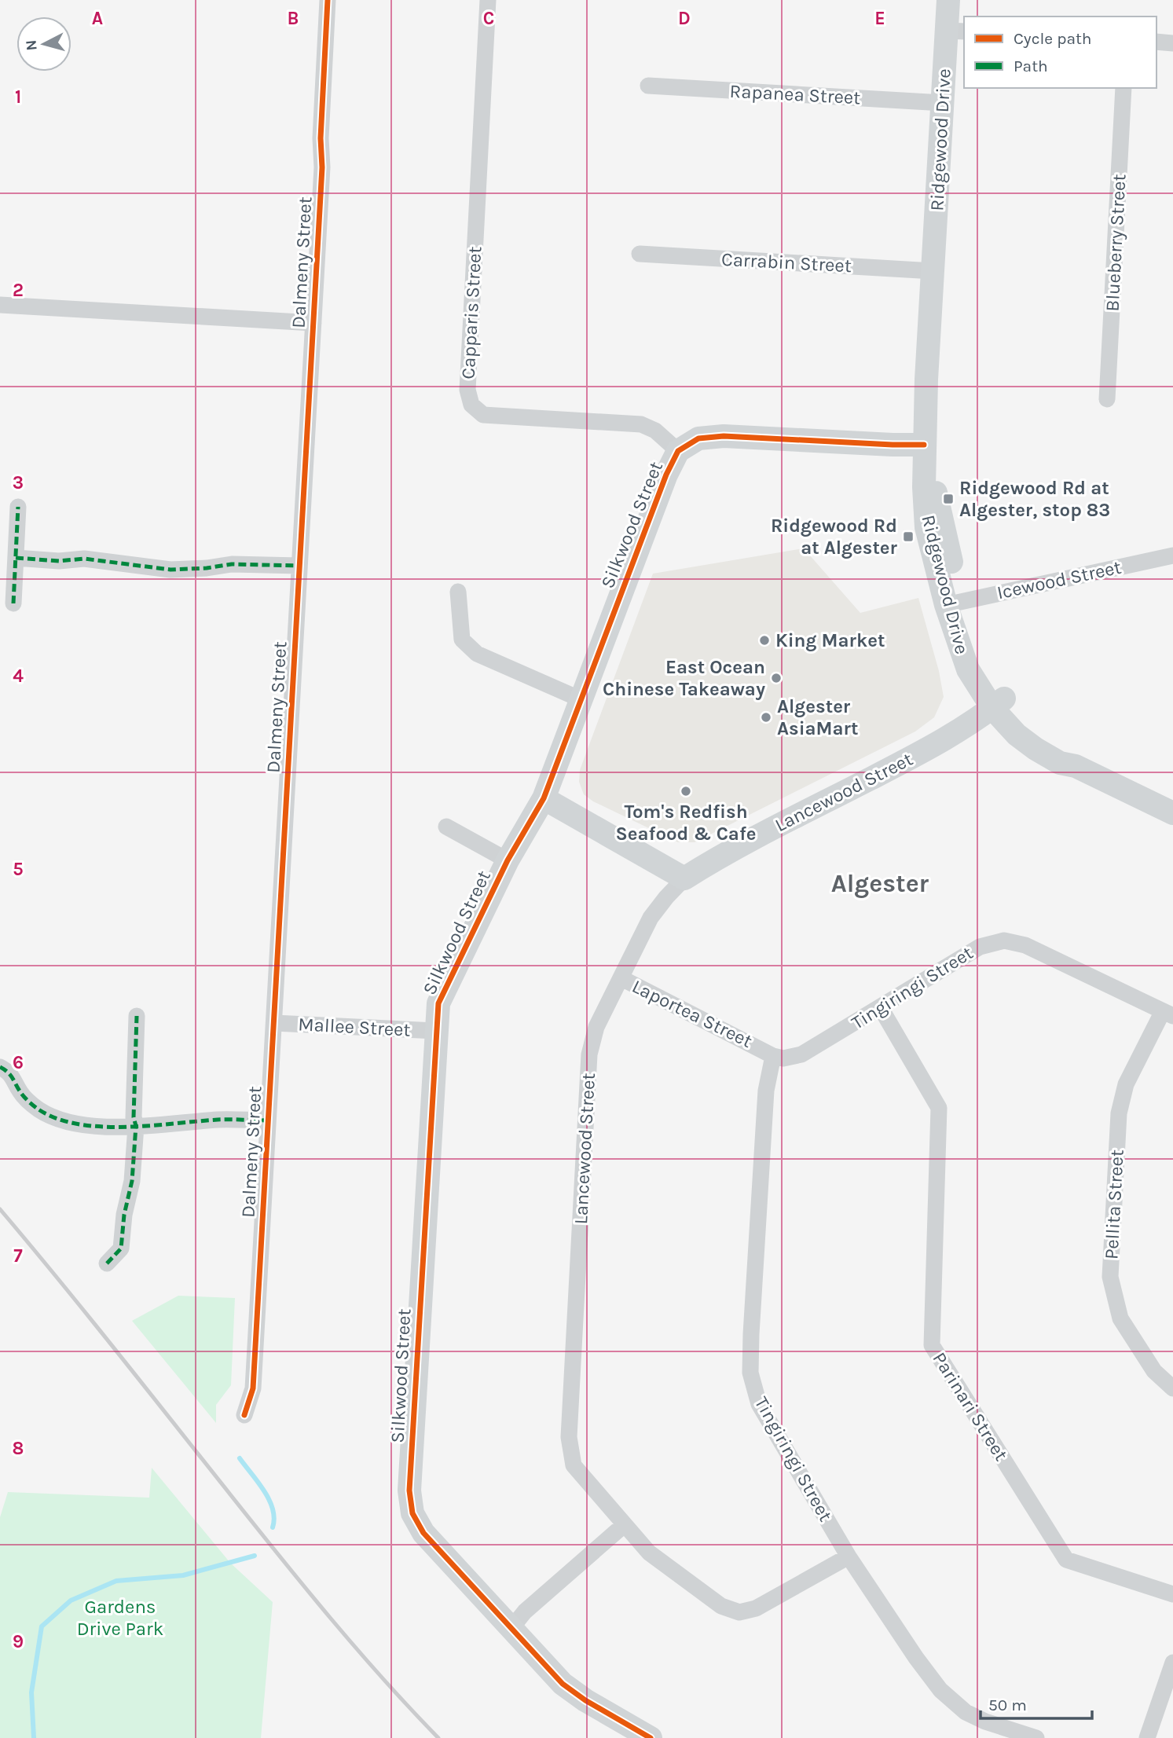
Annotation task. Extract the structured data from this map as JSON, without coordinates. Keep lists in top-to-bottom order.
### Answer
{
  "streets": {
    "street": [
      "Rapanea Street",
      "Ridgewood Drive",
      "Blueberry Street",
      "Dalmeny Street",
      "Carrabin Street",
      "Capparis Street",
      "Silkwood Street",
      "Icewood Street",
      "Lancewood Street",
      "Tingiringi Street",
      "Laportea Street",
      "Mallee Street",
      "Pellita Street",
      "Parinari Street"
    ]
  },
  "crossings": [
    ["Rapanea Street", "Ridgewood Drive"],
    ["Ridgewood Drive", "Carrabin Street"],
    ["Ridgewood Drive", "Silkwood Street"],
    ["Ridgewood Drive", "Icewood Street"],
    ["Ridgewood Drive", "Lancewood Street"],
    ["Dalmeny Street", "Mallee Street"],
    ["Capparis Street", "Silkwood Street"],
    ["Silkwood Street", "Mallee Street"],
    ["Lancewood Street", "Tingiringi Street"],
    ["Lancewood Street", "Laportea Street"],
    ["Tingiringi Street", "Laportea Street"],
    ["Tingiringi Street", "Pellita Street"],
    ["Tingiringi Street", "Parinari Street"]
  ],
  "districts": ["Algester"],
  "parks": ["Gardens Drive Park"],
  "places": {
    "transit": ["Ridgewood Rd at Algester, stop 83", "Ridgewood Rd at Algester"],
    "other": [
      "King Market",
      "East Ocean Chinese Takeaway",
      "Algester AsiaMart",
      "Tom's Redfish Seafood & Cafe"
    ]
  },
  "legend": ["Cycle path", "Path"],
  "scale_bar": "50 m",
  "north": "left",
  "grid": {
    "columns": [
      "A",
      "B",
      "C",
      "D",
      "E"
    ],
    "rows": [
      "1",
      "2",
      "3",
      "4",
      "5",
      "6",
      "7",
      "8",
      "9"
    ]
  }
}
